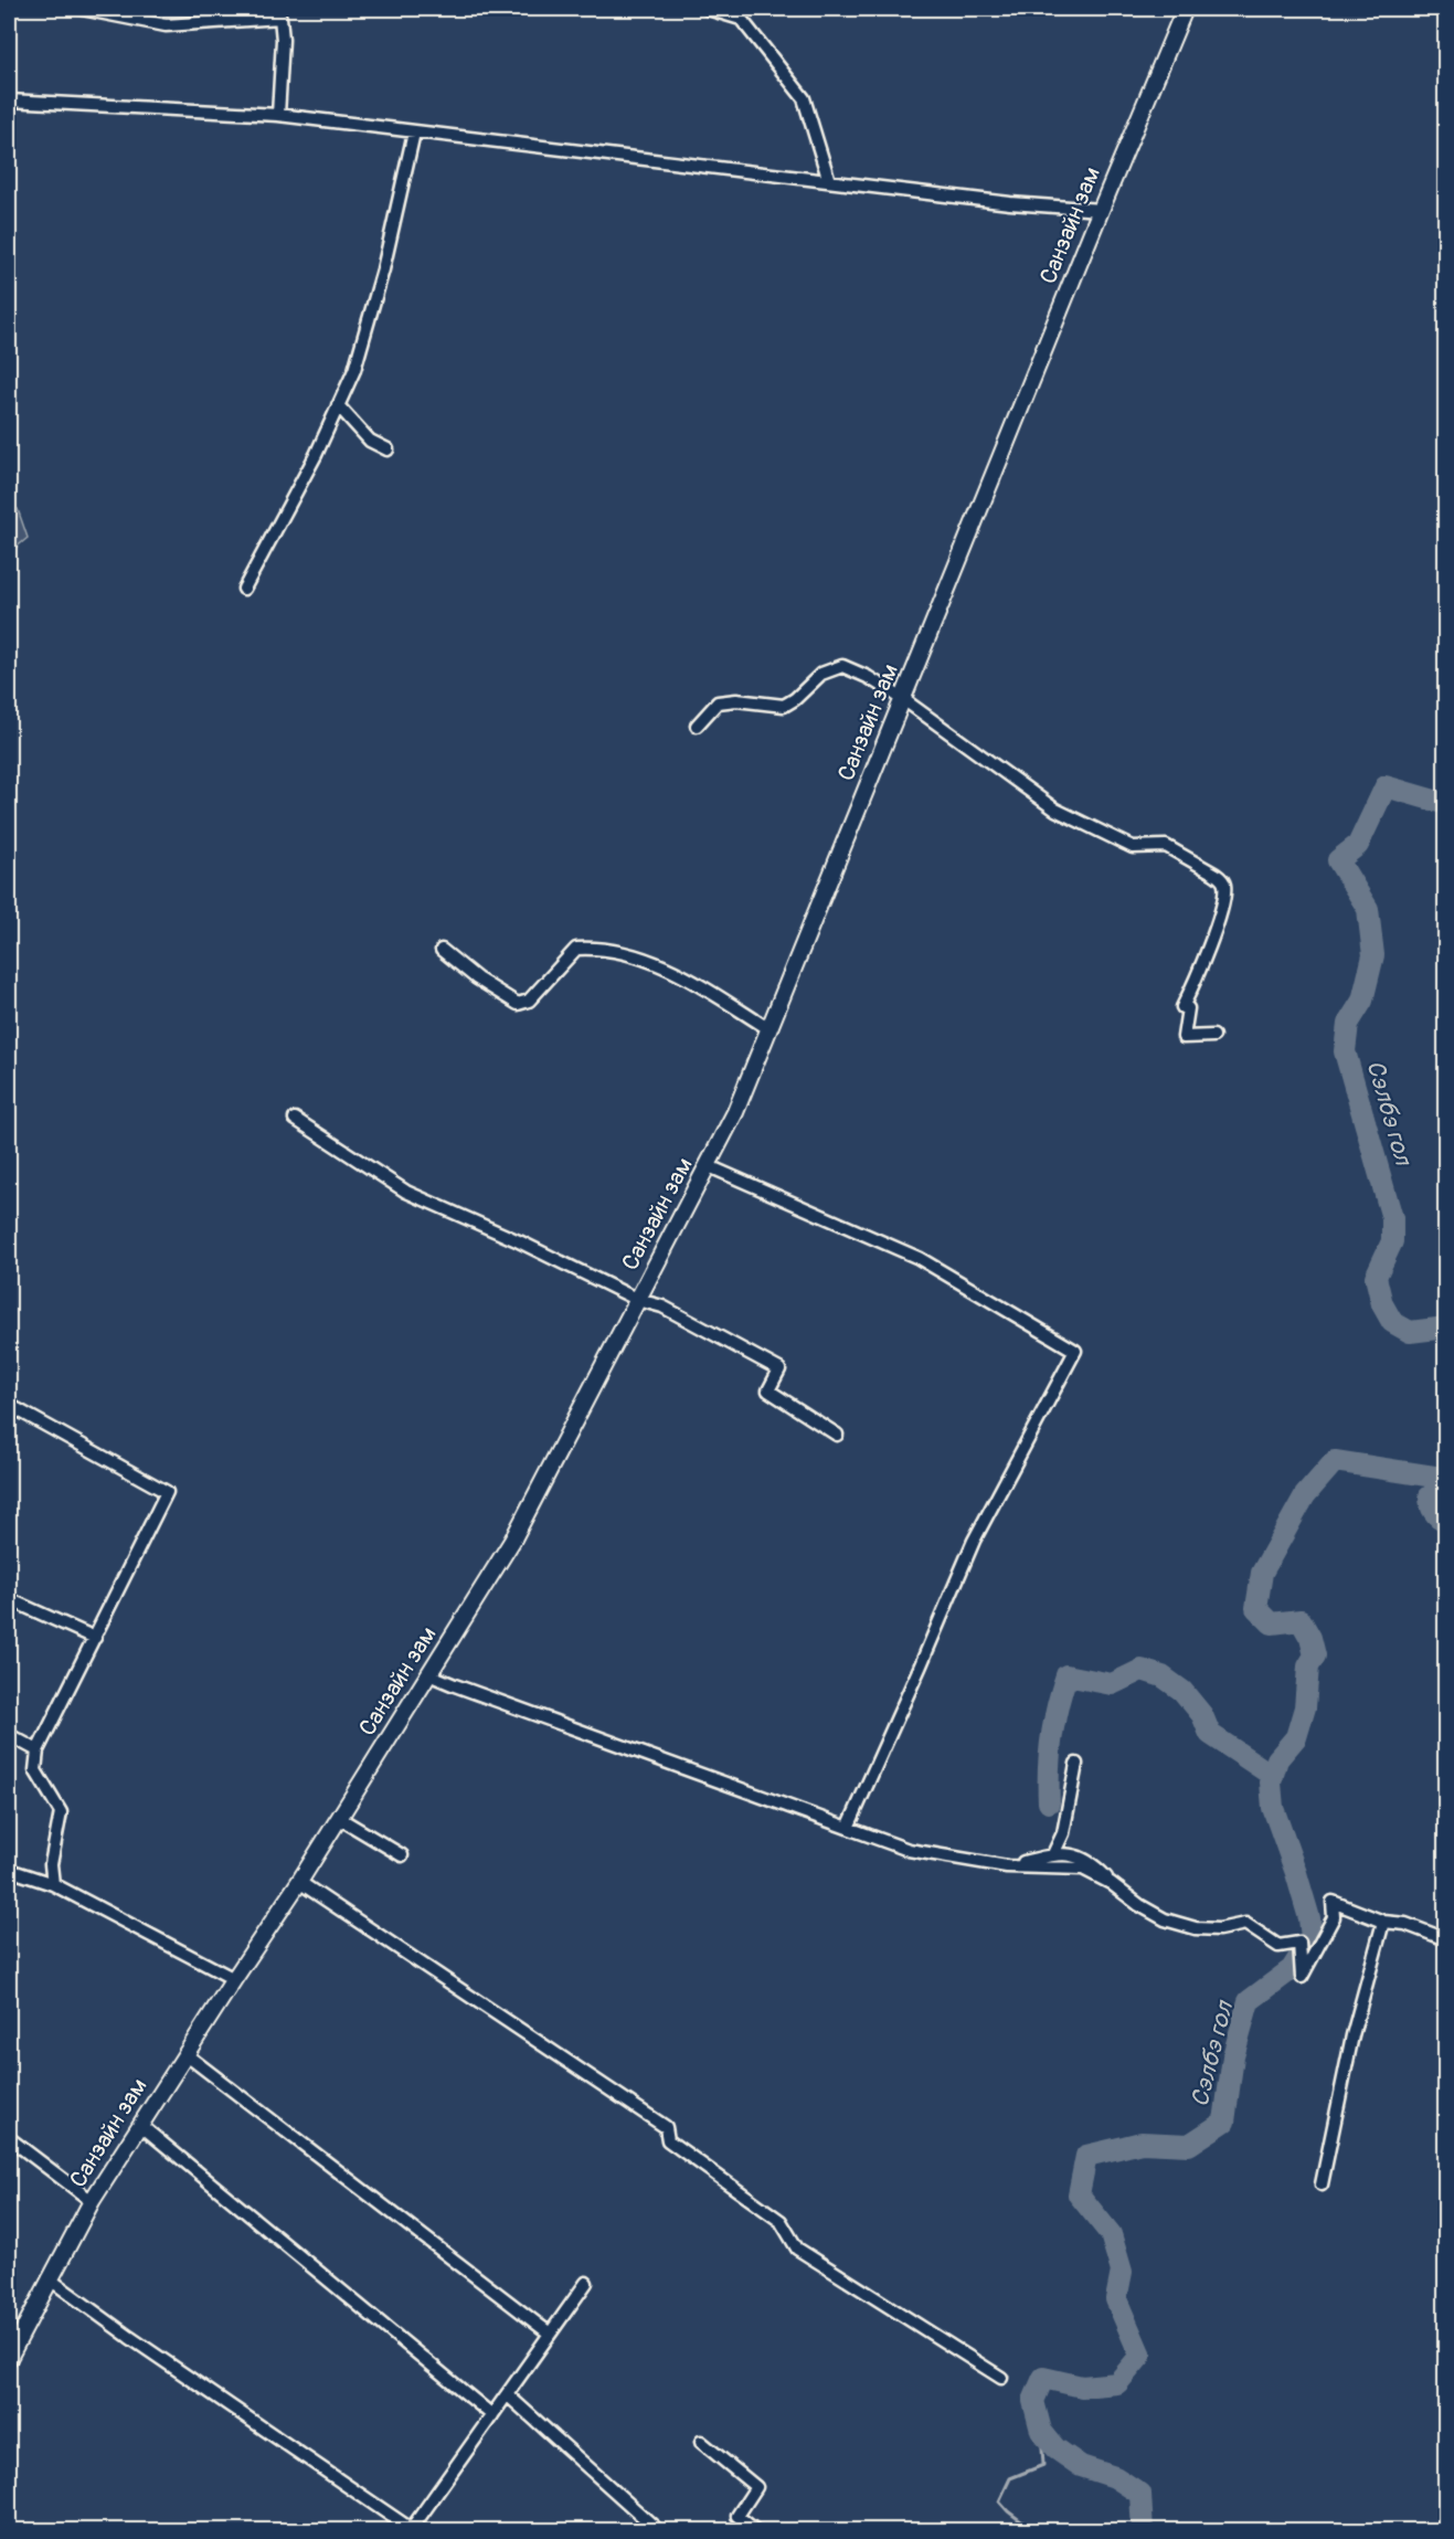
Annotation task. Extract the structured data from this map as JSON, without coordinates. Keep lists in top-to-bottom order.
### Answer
{
  "streets": {
    "main road": ["Санзайн зам"]
  },
  "water": ["Сэлбэ гол"]
}
